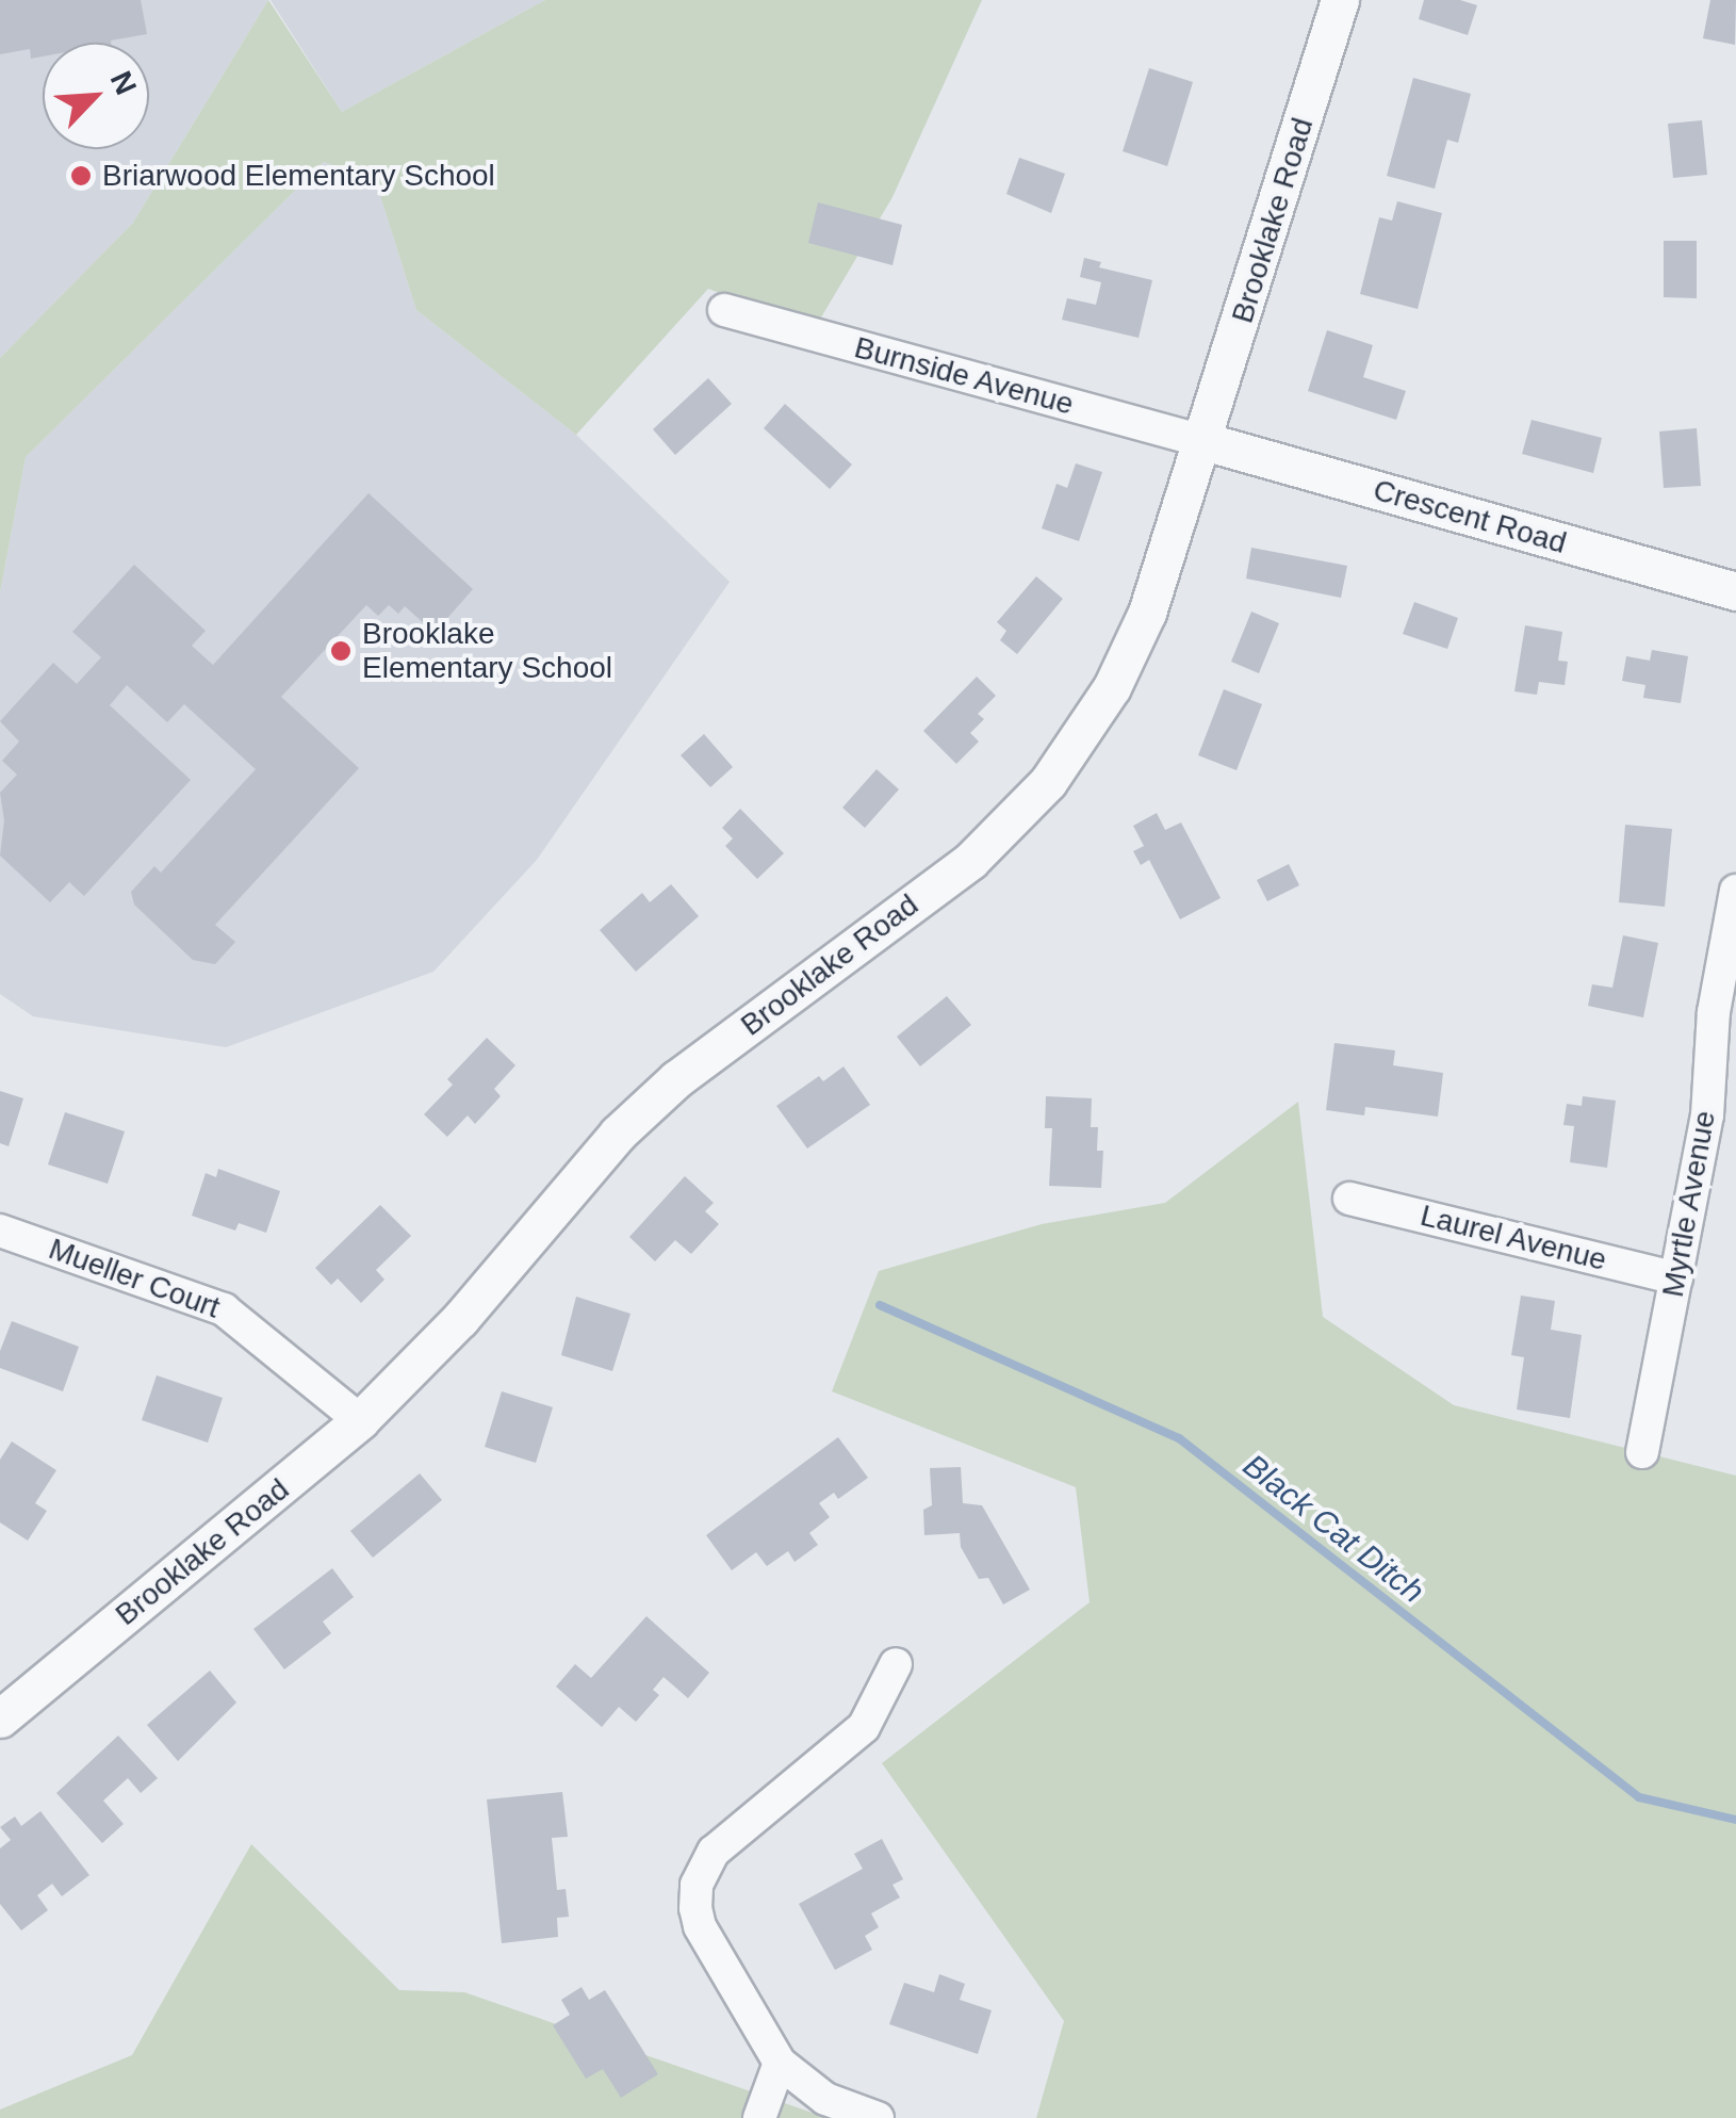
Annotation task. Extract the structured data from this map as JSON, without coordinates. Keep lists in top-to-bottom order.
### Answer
{
  "streets": {
    "street": [
      "Brooklake Road",
      "Burnside Avenue",
      "Crescent Road",
      "Myrtle Avenue",
      "Laurel Avenue",
      "Mueller Court"
    ]
  },
  "crossings": [
    ["Brooklake Road", "Burnside Avenue"],
    ["Brooklake Road", "Crescent Road"],
    ["Brooklake Road", "Mueller Court"],
    ["Burnside Avenue", "Crescent Road"],
    ["Myrtle Avenue", "Laurel Avenue"]
  ],
  "water": ["Black Cat Ditch"],
  "places": ["Briarwood Elementary School", "Brooklake Elementary School"],
  "north": "top right"
}
